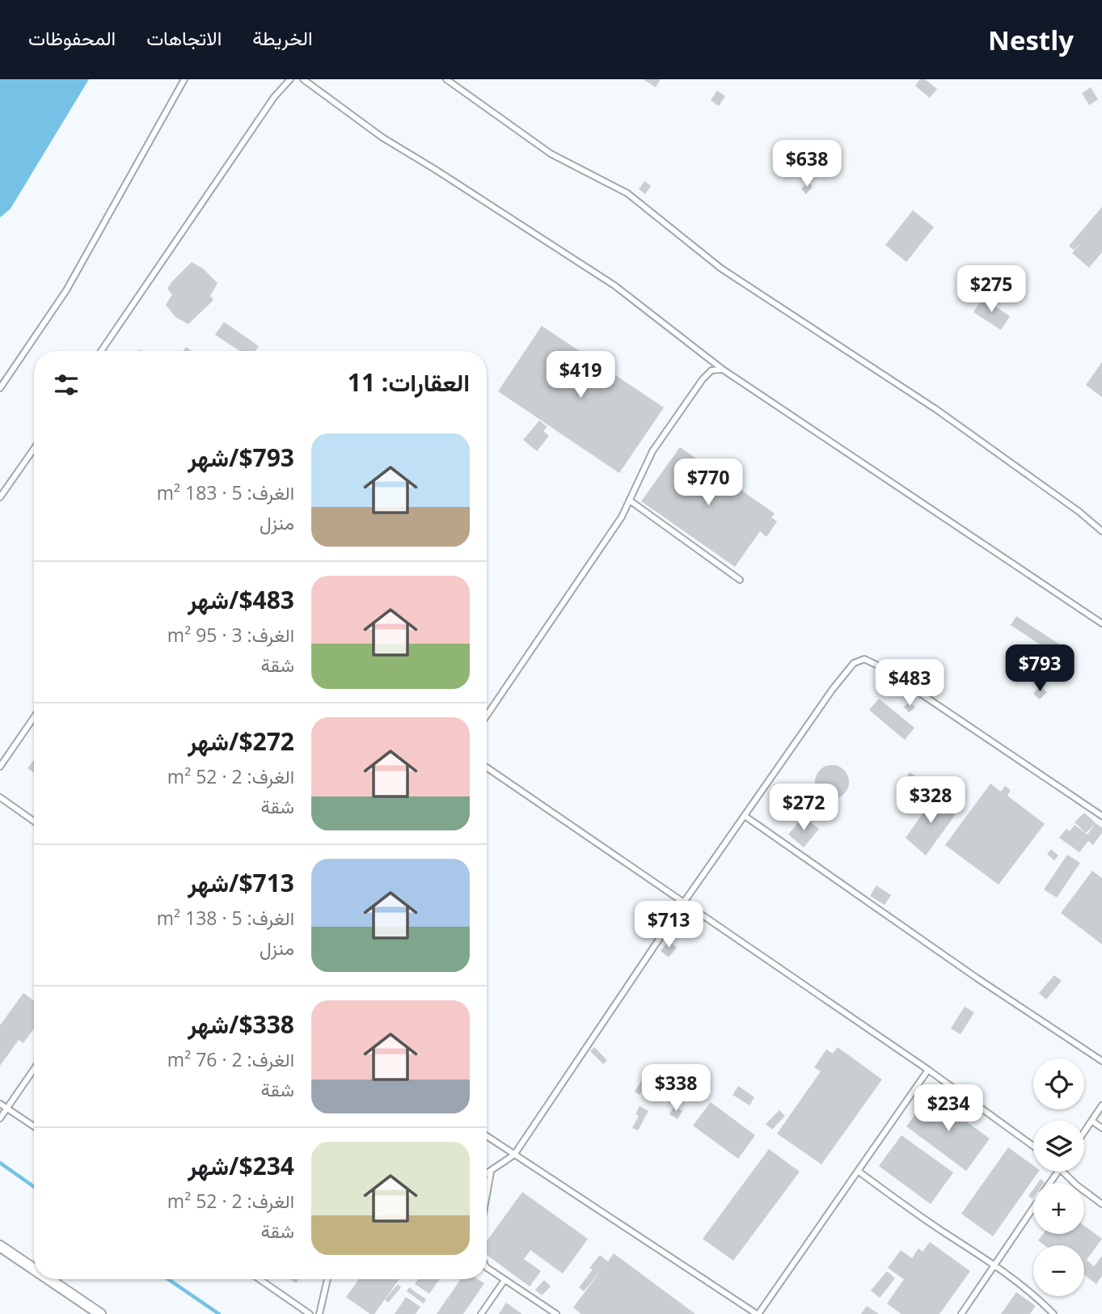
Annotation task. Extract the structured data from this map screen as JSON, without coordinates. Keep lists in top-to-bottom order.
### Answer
{
  "page": {
    "header": "Nestly",
    "nav": ["الخريطة", "الاتجاهات", "المحفوظات"],
    "price": [
      "$638",
      "$275",
      "$419",
      "$770",
      "$793",
      "$483",
      "$328",
      "$272",
      "$713",
      "$338",
      "$234"
    ],
    "heading": "العقارات: 11",
    "list": [
      {
        "name": "$793/شهر",
        "note": "الغرف: 5 · 183 m² · منزل"
      },
      {
        "name": "$483/شهر",
        "note": "الغرف: 3 · 95 m² · شقة"
      },
      {
        "name": "$272/شهر",
        "note": "الغرف: 2 · 52 m² · شقة"
      },
      {
        "name": "$713/شهر",
        "note": "الغرف: 5 · 138 m² · منزل"
      },
      {
        "name": "$338/شهر",
        "note": "الغرف: 2 · 76 m² · شقة"
      },
      {
        "name": "$234/شهر",
        "note": "الغرف: 2 · 52 m² · شقة"
      }
    ],
    "map_buttons": ["+", "−"]
  }
}
